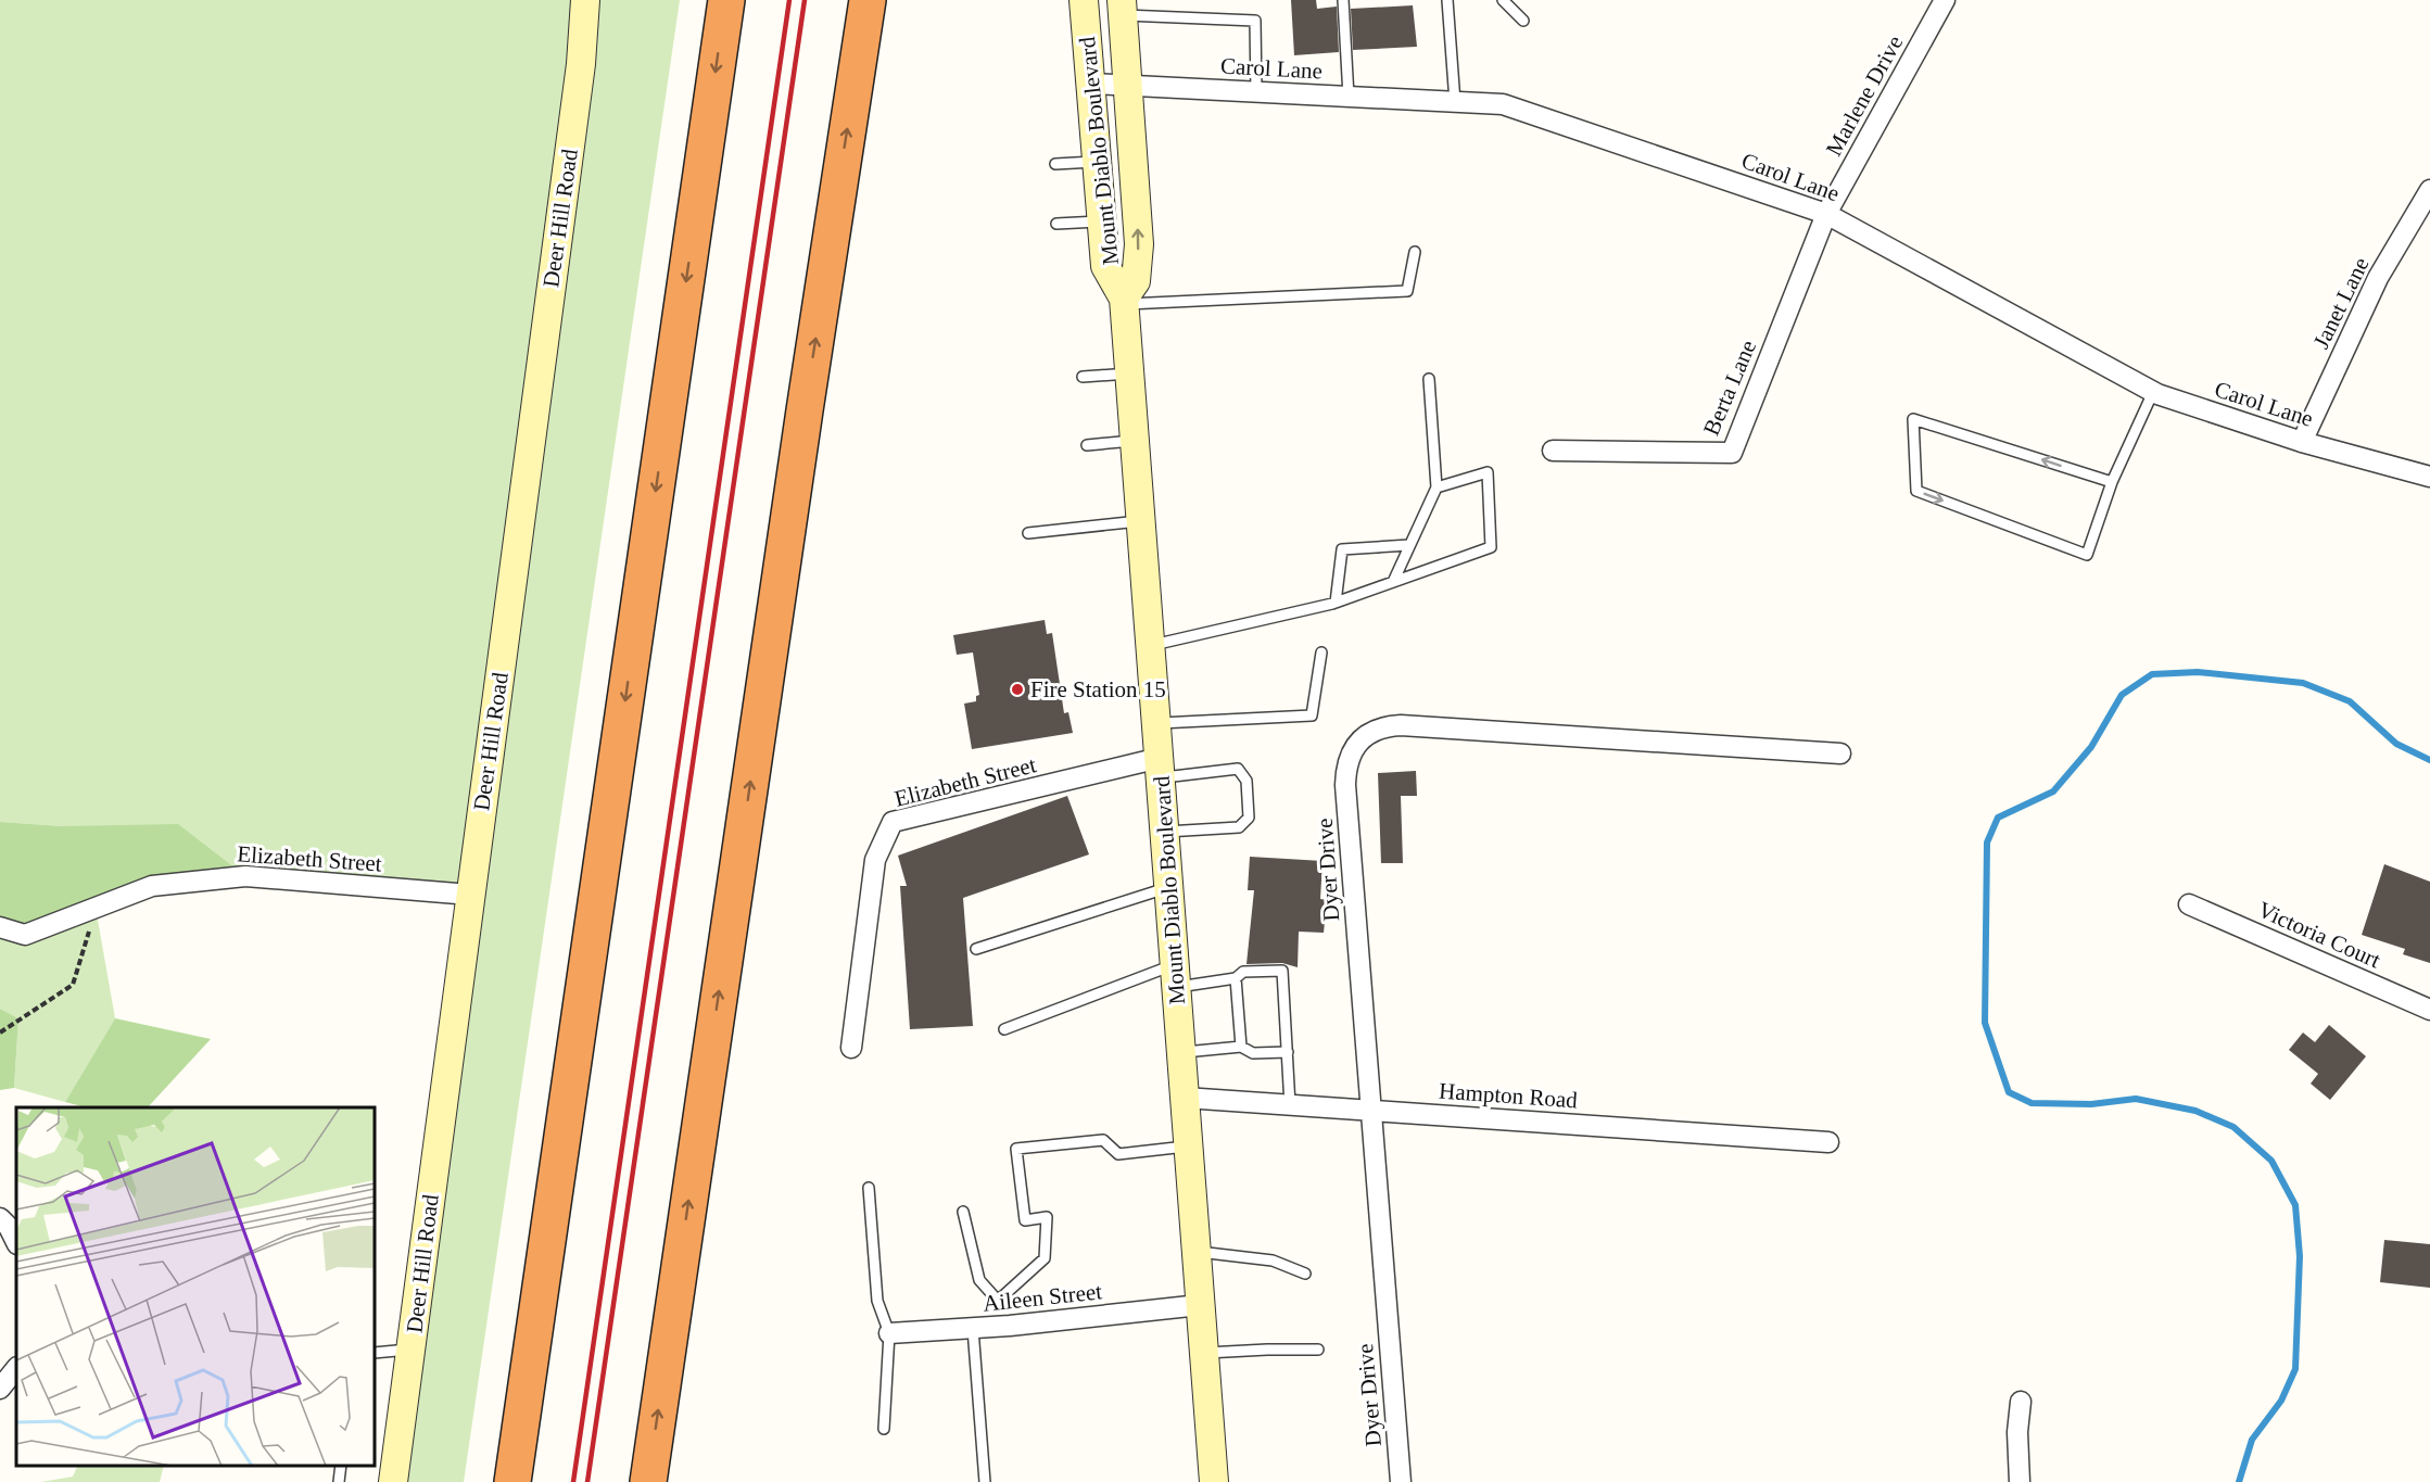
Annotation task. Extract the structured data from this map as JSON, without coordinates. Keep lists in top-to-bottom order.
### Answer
{
  "streets": {
    "main road": ["Mount Diablo Boulevard", "Deer Hill Road"],
    "street": [
      "Carol Lane",
      "Marlene Drive",
      "Janet Lane",
      "Berta Lane",
      "Elizabeth Street",
      "Dyer Drive",
      "Victoria Court",
      "Hampton Road",
      "Aileen Street"
    ]
  },
  "crossings": [
    ["Carol Lane", "Marlene Drive"],
    ["Carol Lane", "Mount Diablo Boulevard"],
    ["Carol Lane", "Janet Lane"],
    ["Carol Lane", "Berta Lane"],
    ["Marlene Drive", "Berta Lane"],
    ["Mount Diablo Boulevard", "Elizabeth Street"],
    ["Mount Diablo Boulevard", "Hampton Road"],
    ["Mount Diablo Boulevard", "Aileen Street"],
    ["Deer Hill Road", "Elizabeth Street"],
    ["Dyer Drive", "Hampton Road"]
  ],
  "places": ["Fire Station 15"]
}
